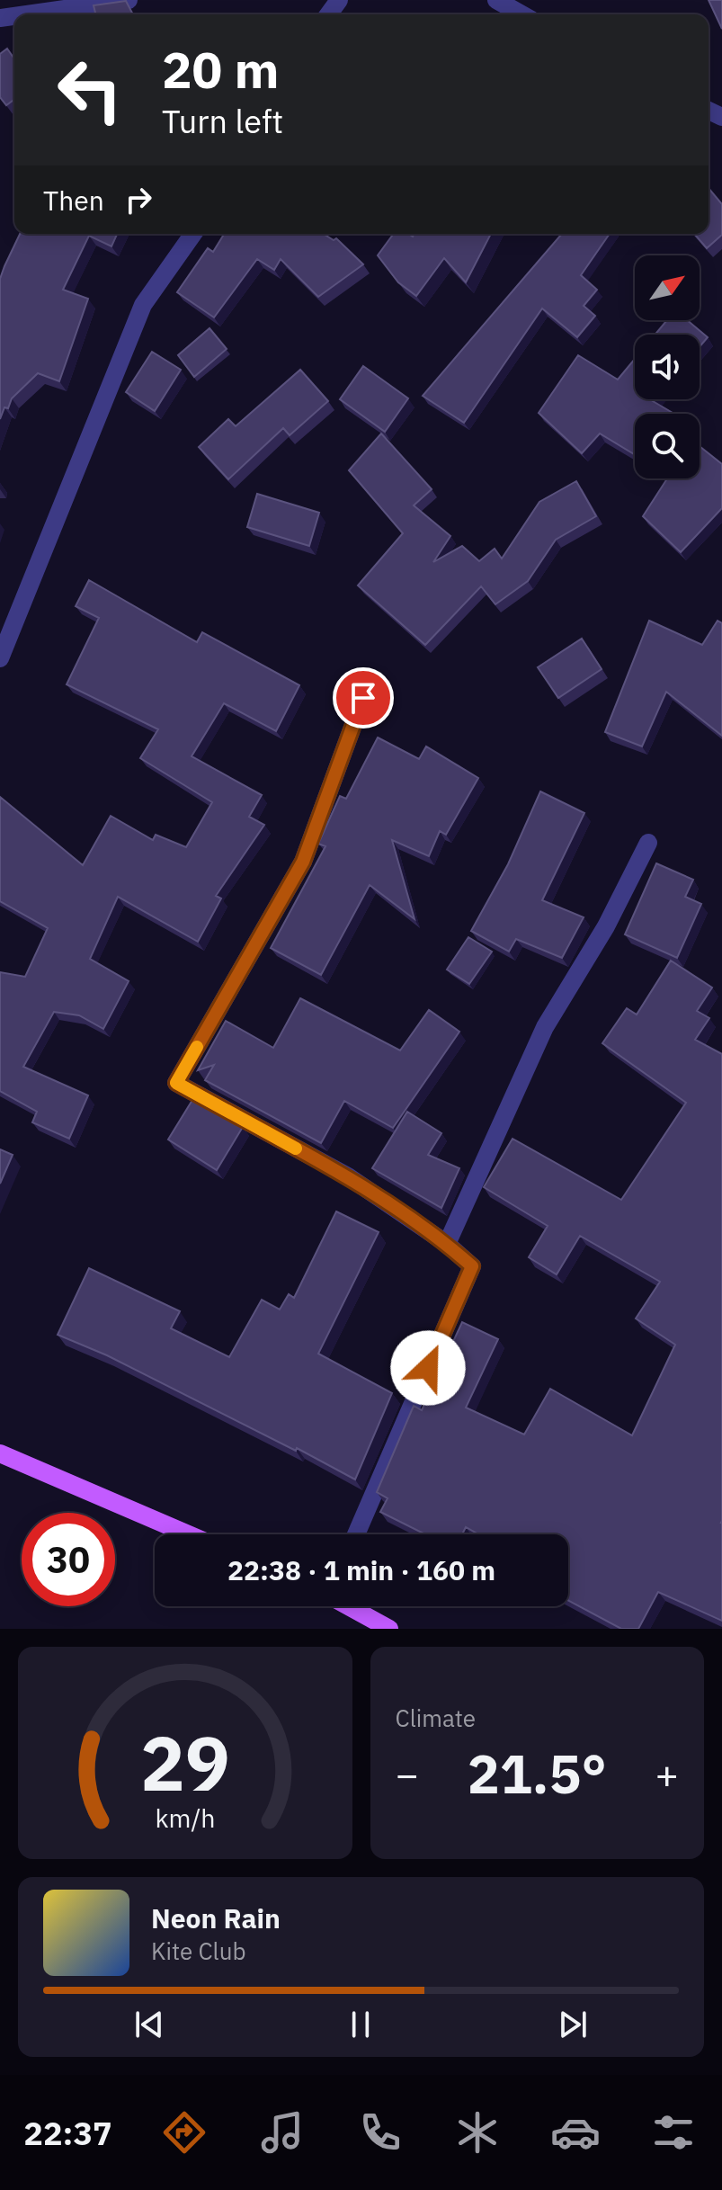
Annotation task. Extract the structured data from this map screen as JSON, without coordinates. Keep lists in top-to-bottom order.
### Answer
{
  "north": "top right",
  "page": {
    "turn": ["20 m", "Turn left"],
    "then": "Then",
    "limit": "30",
    "trip": "22:38 · 1 min · 160 m",
    "tile": "Climate",
    "heat": ["−", "21.5°", "+"],
    "song": ["Neon Rain", "Kite Club"],
    "tabs": "22:37",
    "gauge": ["29", "km/h"]
  }
}
